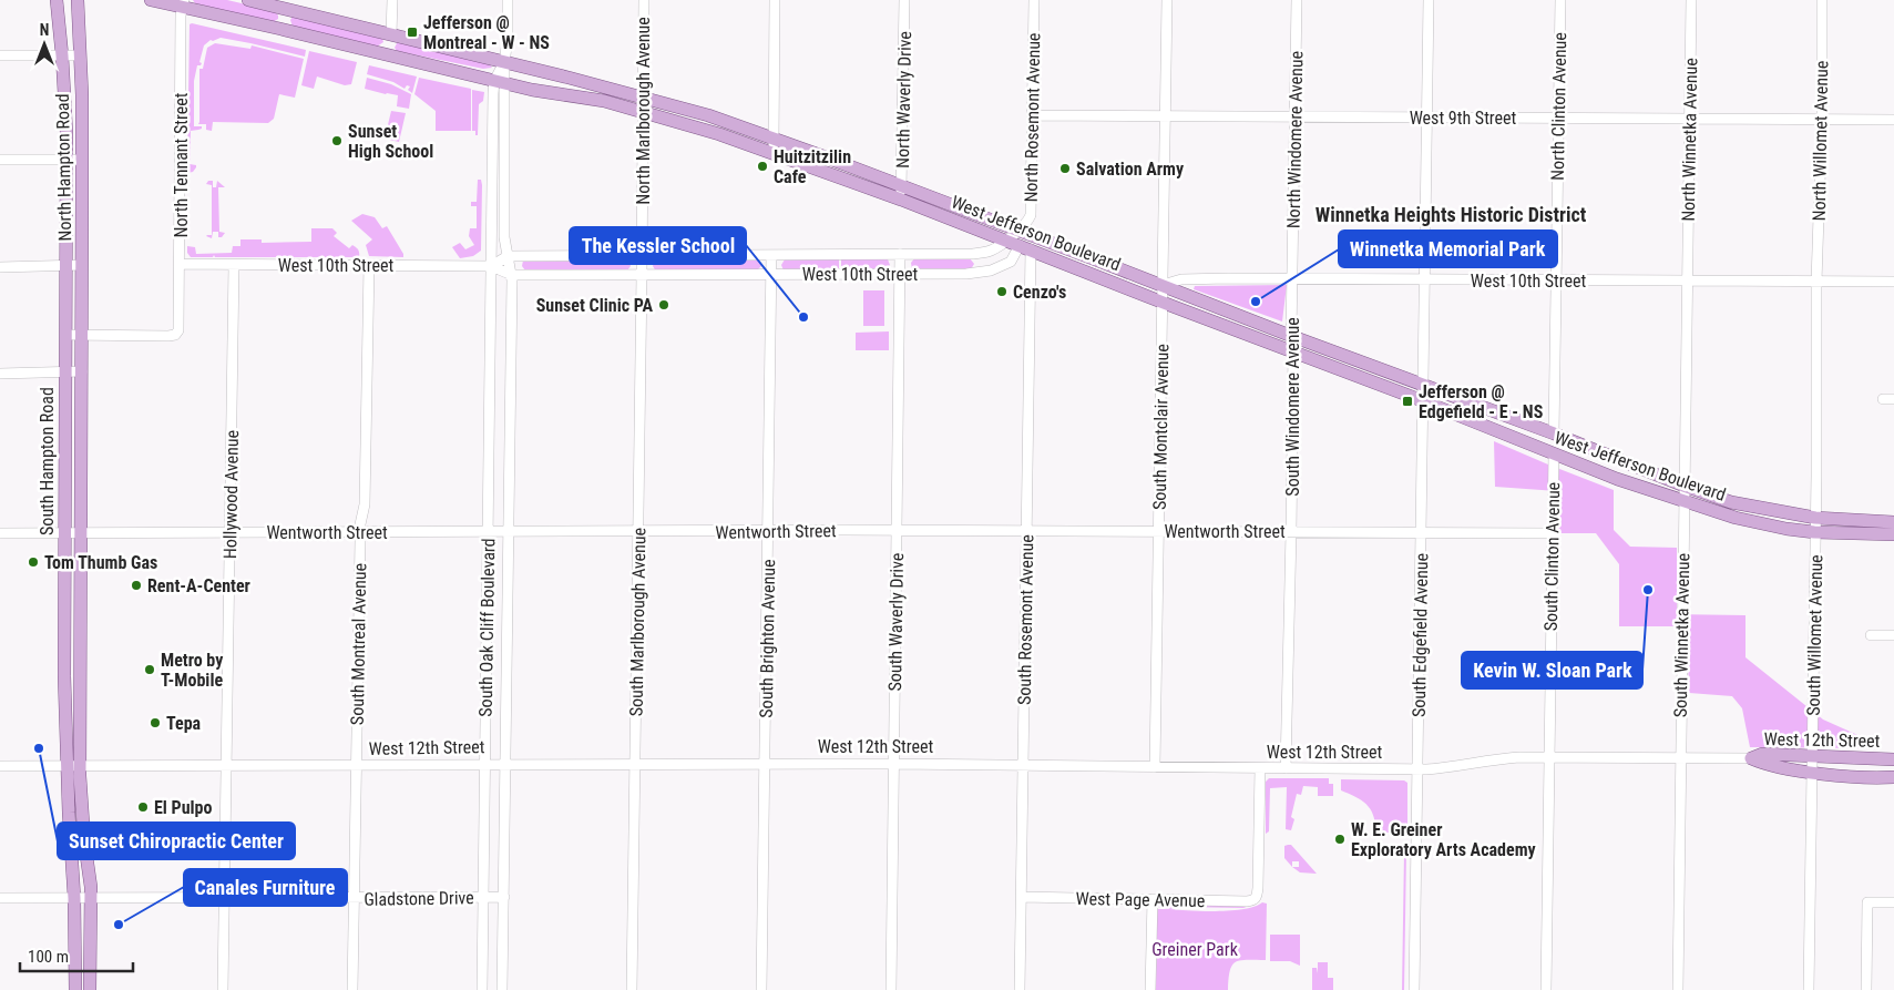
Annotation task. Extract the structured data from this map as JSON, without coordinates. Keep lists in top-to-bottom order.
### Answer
{
  "streets": {
    "main road": [
      "North Hampton Road",
      "West Jefferson Boulevard",
      "South Hampton Road",
      "West 12th Street"
    ],
    "street": [
      "North Waverly Drive",
      "North Clinton Avenue",
      "North Marlborough Avenue",
      "North Rosemont Avenue",
      "West 9th Street",
      "North Windomere Avenue",
      "North Winnetka Avenue",
      "North Willomet Avenue",
      "North Tennant Street",
      "West 10th Street",
      "South Windomere Avenue",
      "South Montclair Avenue",
      "Hollywood Avenue",
      "Wentworth Street",
      "South Clinton Avenue",
      "South Rosemont Avenue",
      "South Marlborough Avenue",
      "South Waverly Drive",
      "South Oak Cliff Boulevard",
      "South Edgefield Avenue",
      "South Winnetka Avenue",
      "South Willomet Avenue",
      "South Brighton Avenue",
      "South Montreal Avenue",
      "Gladstone Drive",
      "West Page Avenue"
    ]
  },
  "crossings": [
    ["North Waverly Drive", "West Jefferson Boulevard"],
    ["North Clinton Avenue", "West 9th Street"],
    ["North Clinton Avenue", "West 10th Street"],
    ["North Marlborough Avenue", "West Jefferson Boulevard"],
    ["North Marlborough Avenue", "West 10th Street"],
    ["North Marlborough Avenue", "South Marlborough Avenue"],
    ["North Rosemont Avenue", "West 9th Street"],
    ["North Rosemont Avenue", "West Jefferson Boulevard"],
    ["North Rosemont Avenue", "West 10th Street"],
    ["West 9th Street", "North Windomere Avenue"],
    ["West 9th Street", "North Winnetka Avenue"],
    ["West 9th Street", "North Willomet Avenue"],
    ["West 9th Street", "South Montclair Avenue"],
    ["West 9th Street", "South Edgefield Avenue"],
    ["North Windomere Avenue", "West 10th Street"],
    ["North Windomere Avenue", "South Windomere Avenue"],
    ["North Winnetka Avenue", "West 10th Street"],
    ["North Winnetka Avenue", "South Winnetka Avenue"],
    ["North Willomet Avenue", "West 10th Street"],
    ["North Willomet Avenue", "South Willomet Avenue"],
    ["North Tennant Street", "North Hampton Road"],
    ["North Tennant Street", "West Jefferson Boulevard"],
    ["North Tennant Street", "West 10th Street"],
    ["North Tennant Street", "South Hampton Road"],
    ["North Hampton Road", "South Hampton Road"],
    ["West Jefferson Boulevard", "West 10th Street"],
    ["West Jefferson Boulevard", "South Windomere Avenue"],
    ["West Jefferson Boulevard", "South Montclair Avenue"],
    ["West Jefferson Boulevard", "South Clinton Avenue"],
    ["West Jefferson Boulevard", "South Rosemont Avenue"],
    ["West Jefferson Boulevard", "South Oak Cliff Boulevard"],
    ["West Jefferson Boulevard", "South Edgefield Avenue"],
    ["West Jefferson Boulevard", "South Winnetka Avenue"],
    ["West Jefferson Boulevard", "South Willomet Avenue"],
    ["West 10th Street", "South Windomere Avenue"],
    ["West 10th Street", "South Montclair Avenue"],
    ["West 10th Street", "Hollywood Avenue"],
    ["West 10th Street", "South Rosemont Avenue"],
    ["West 10th Street", "South Marlborough Avenue"],
    ["West 10th Street", "South Waverly Drive"],
    ["West 10th Street", "South Oak Cliff Boulevard"],
    ["West 10th Street", "South Edgefield Avenue"],
    ["West 10th Street", "South Winnetka Avenue"],
    ["West 10th Street", "South Willomet Avenue"],
    ["West 10th Street", "South Brighton Avenue"],
    ["West 10th Street", "South Montreal Avenue"],
    ["South Windomere Avenue", "Wentworth Street"],
    ["South Windomere Avenue", "West 12th Street"],
    ["South Montclair Avenue", "Wentworth Street"],
    ["South Montclair Avenue", "West 12th Street"],
    ["South Hampton Road", "Wentworth Street"],
    ["South Hampton Road", "West 12th Street"],
    ["South Hampton Road", "Gladstone Drive"],
    ["Hollywood Avenue", "Wentworth Street"],
    ["Hollywood Avenue", "West 12th Street"],
    ["Hollywood Avenue", "Gladstone Drive"],
    ["Wentworth Street", "South Clinton Avenue"],
    ["Wentworth Street", "South Rosemont Avenue"],
    ["Wentworth Street", "South Marlborough Avenue"],
    ["Wentworth Street", "South Waverly Drive"],
    ["Wentworth Street", "South Oak Cliff Boulevard"],
    ["Wentworth Street", "South Edgefield Avenue"],
    ["Wentworth Street", "South Brighton Avenue"],
    ["Wentworth Street", "South Montreal Avenue"],
    ["South Clinton Avenue", "West 12th Street"],
    ["South Rosemont Avenue", "West 12th Street"],
    ["South Rosemont Avenue", "West Page Avenue"],
    ["South Marlborough Avenue", "West 12th Street"],
    ["South Waverly Drive", "West 12th Street"],
    ["South Oak Cliff Boulevard", "West 12th Street"],
    ["South Oak Cliff Boulevard", "Gladstone Drive"],
    ["South Edgefield Avenue", "West 12th Street"],
    ["South Winnetka Avenue", "West 12th Street"],
    ["South Willomet Avenue", "West 12th Street"],
    ["South Brighton Avenue", "West 12th Street"],
    ["South Montreal Avenue", "West 12th Street"],
    ["South Montreal Avenue", "Gladstone Drive"],
    ["West 12th Street", "West Page Avenue"]
  ],
  "districts": ["Winnetka Heights Historic District"],
  "parks": ["Greiner Park"],
  "places": {
    "transit": ["Jefferson @ Montreal - W - NS", "Jefferson @ Edgefield - E - NS"],
    "other": [
      "Sunset High School",
      "Huitzitzilin Cafe",
      "Salvation Army",
      "Cenzo's",
      "Winnetka Memorial Park",
      "Sunset Clinic PA",
      "The Kessler School",
      "Tom Thumb Gas",
      "Rent-A-Center",
      "Kevin W. Sloan Park",
      "Metro by T-Mobile",
      "Tepa",
      "Sunset Chiropractic Center",
      "El Pulpo",
      "W. E. Greiner Exploratory Arts Academy",
      "Canales Furniture"
    ]
  },
  "scale_bar": "100 m",
  "north": "top"
}
